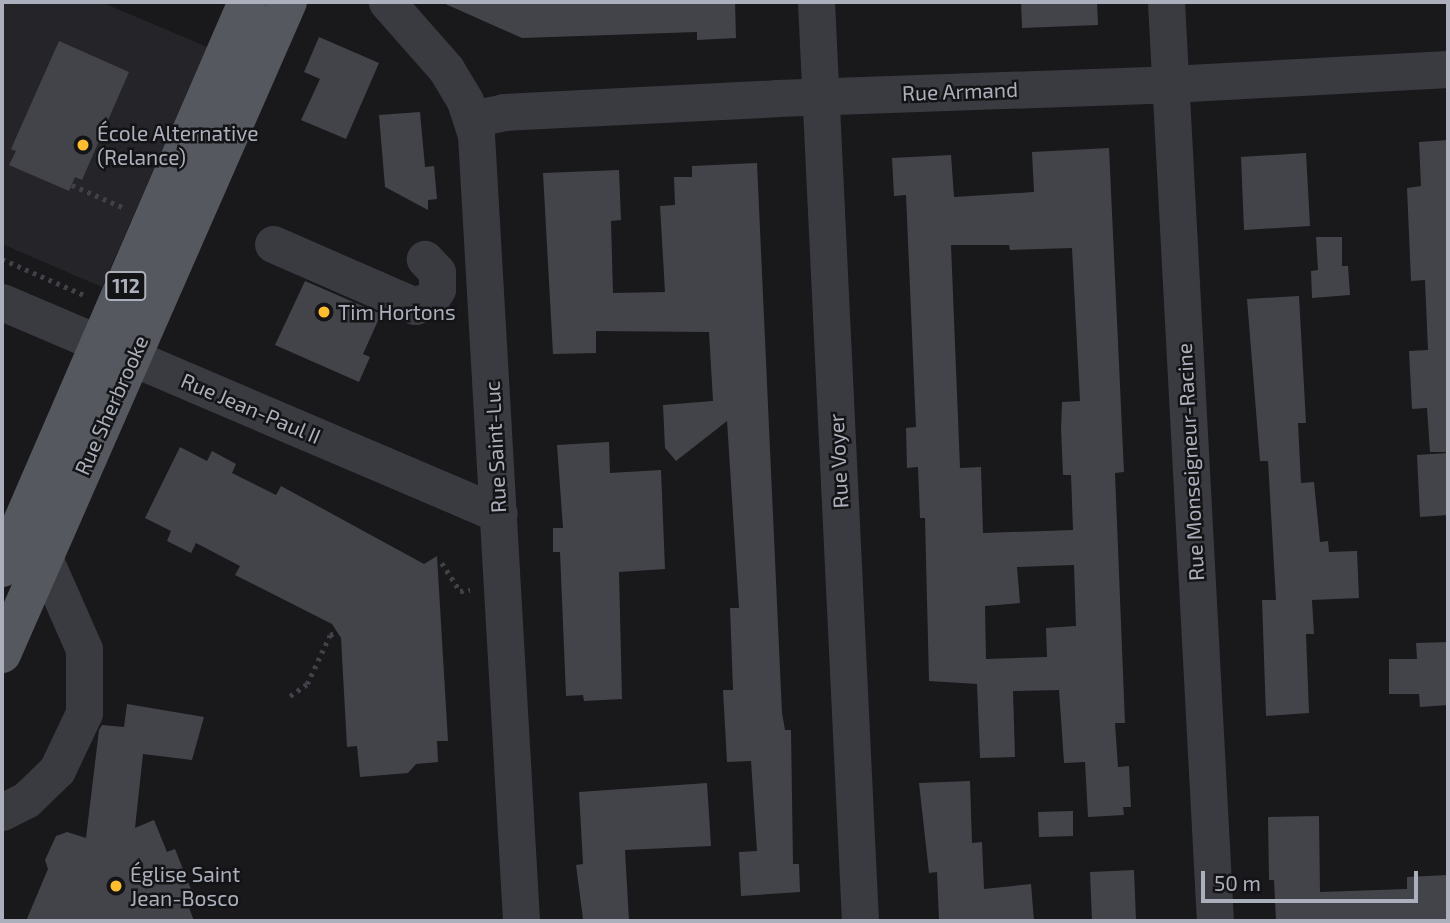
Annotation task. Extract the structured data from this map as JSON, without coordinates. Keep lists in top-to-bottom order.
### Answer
{
  "streets": {
    "main road": ["112", "Rue Sherbrooke"],
    "street": [
      "Rue Armand",
      "Rue Jean-Paul II",
      "Rue Saint-Luc",
      "Rue Voyer",
      "Rue Monseigneur-Racine"
    ]
  },
  "crossings": [
    ["Rue Armand", "Rue Saint-Luc"],
    ["Rue Armand", "Rue Voyer"],
    ["Rue Armand", "Rue Monseigneur-Racine"],
    ["Rue Sherbrooke", "Rue Jean-Paul II"],
    ["Rue Jean-Paul II", "Rue Saint-Luc"]
  ],
  "places": ["École Alternative (Relance)", "Tim Hortons", "Église Saint Jean-Bosco"],
  "scale_bar": "50 m"
}
